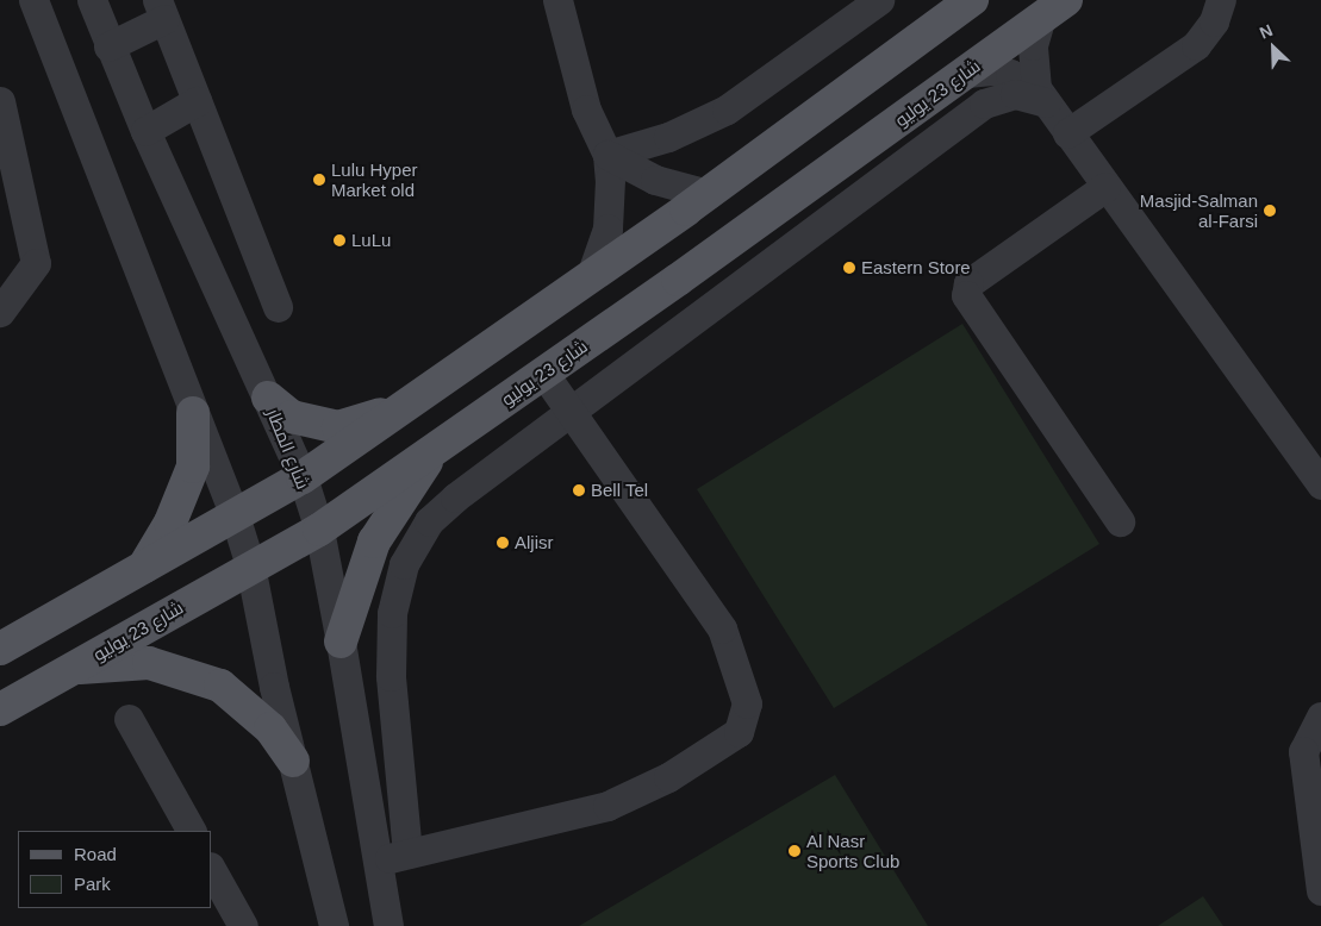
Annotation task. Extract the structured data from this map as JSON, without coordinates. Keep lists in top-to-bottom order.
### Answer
{
  "streets": {
    "main road": ["شارع 23 يوليو"],
    "street": ["شارع المطار"]
  },
  "crossings": [
    ["شارع 23 يوليو", "شارع المطار"]
  ],
  "places": [
    "Lulu Hyper Market old",
    "Masjid-Salman al-Farsi",
    "LuLu",
    "Eastern Store",
    "Bell Tel",
    "Aljisr",
    "Al Nasr Sports Club"
  ],
  "legend": ["Road", "Park"],
  "north": "top left"
}
